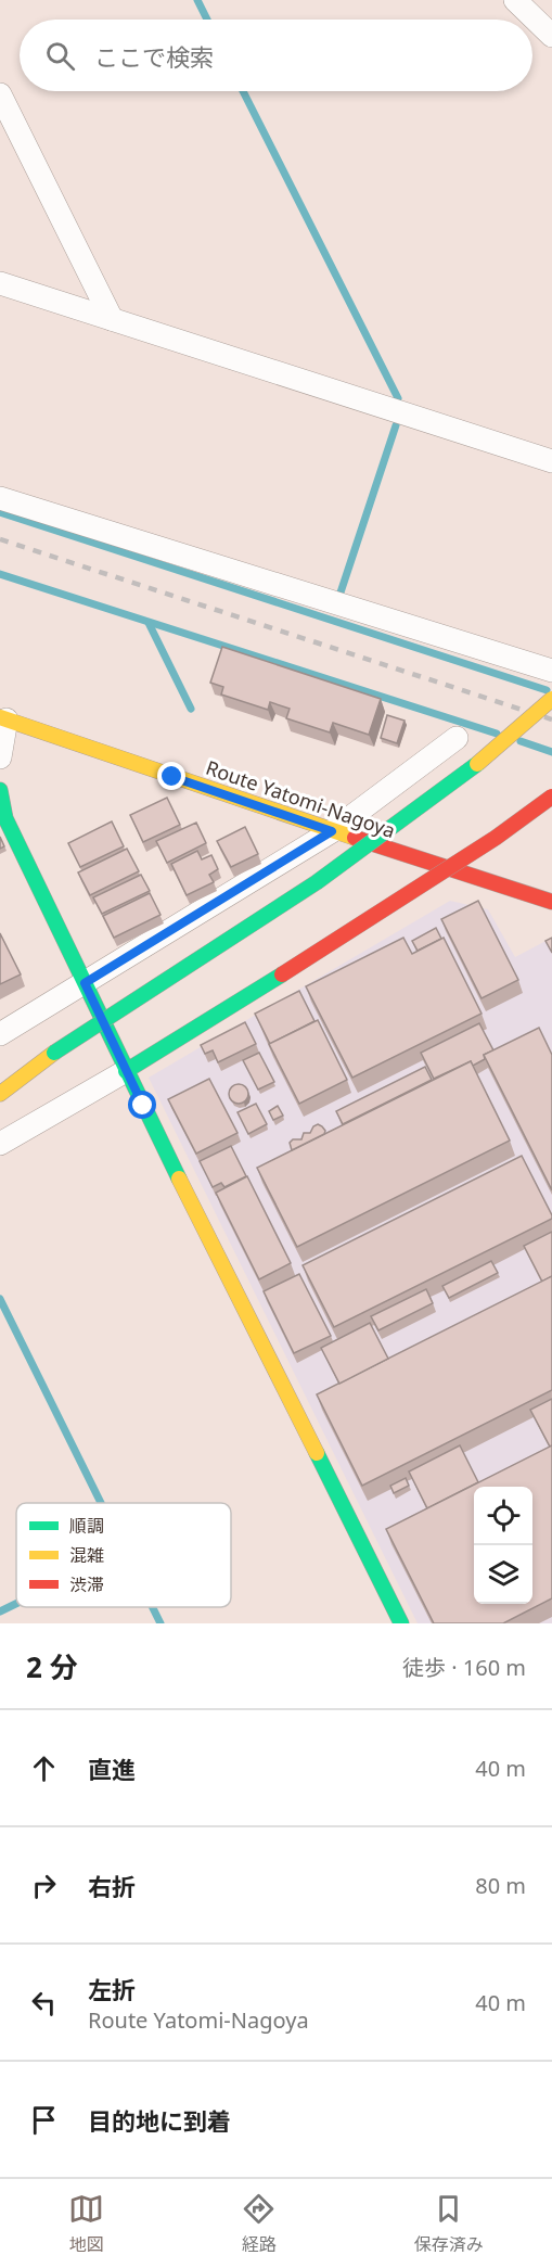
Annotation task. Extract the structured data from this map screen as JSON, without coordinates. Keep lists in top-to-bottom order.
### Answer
{
  "streets": {
    "main road": ["Route Yatomi-Nagoya"]
  },
  "legend": ["順調", "混雑", "渋滞"],
  "page": {
    "search": "ここで検索",
    "heading": ["2 分", "徒歩 · 160 m"],
    "list": [
      ["直進", "40 m"],
      ["右折", "80 m"],
      ["左折", "Route Yatomi-Nagoya", "40 m"],
      "目的地に到着"
    ],
    "nav": ["地図", "経路", "保存済み"]
  }
}
